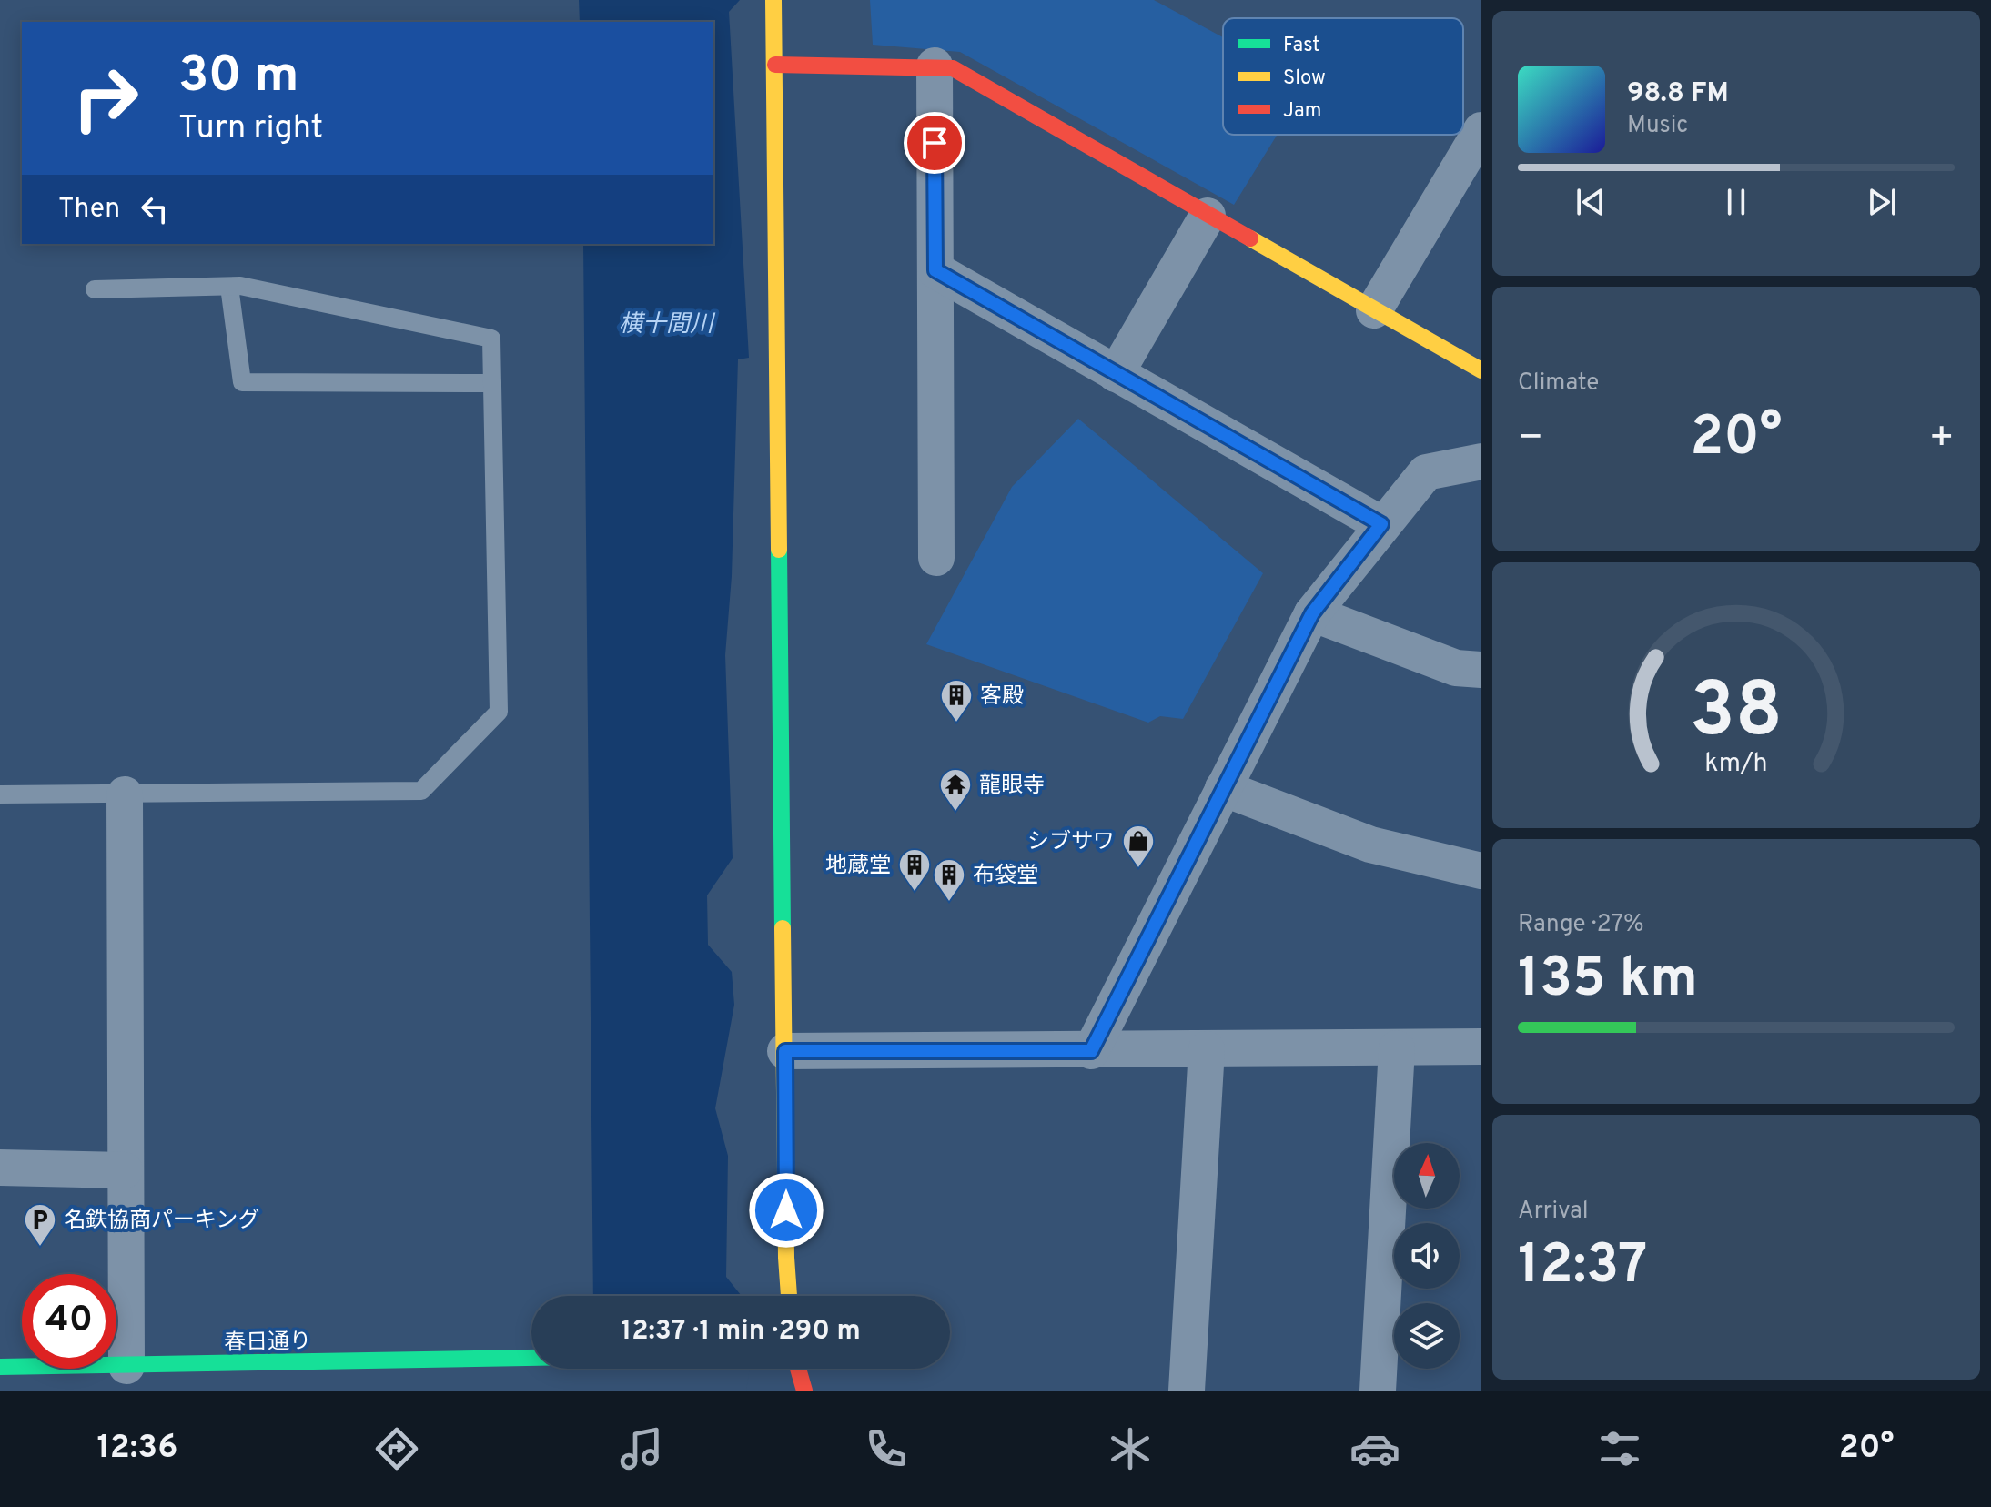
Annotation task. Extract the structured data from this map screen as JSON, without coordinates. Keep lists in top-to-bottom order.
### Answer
{
  "streets": {
    "street": ["春日通り"]
  },
  "water": ["横十間川"],
  "places": {
    "building": ["客殿", "地蔵堂", "布袋堂"],
    "temple": ["龍眼寺"],
    "shop": ["シブサワ"],
    "parking": ["名鉄協商パーキング"]
  },
  "legend": ["Fast", "Slow", "Jam"],
  "north": "top",
  "page": {
    "turn": ["30 m", "Turn right"],
    "song": ["98.8 FM", "Music"],
    "then": "Then",
    "tile": [
      "Climate",
      ["Range · 27%", "135 km"],
      ["Arrival", "12:37"]
    ],
    "heat": ["−", "20°", "+"],
    "limit": "40",
    "trip": "12:37 · 1 min · 290 m",
    "tabs": ["12:36", "20°"],
    "gauge": ["38", "km/h"]
  }
}
